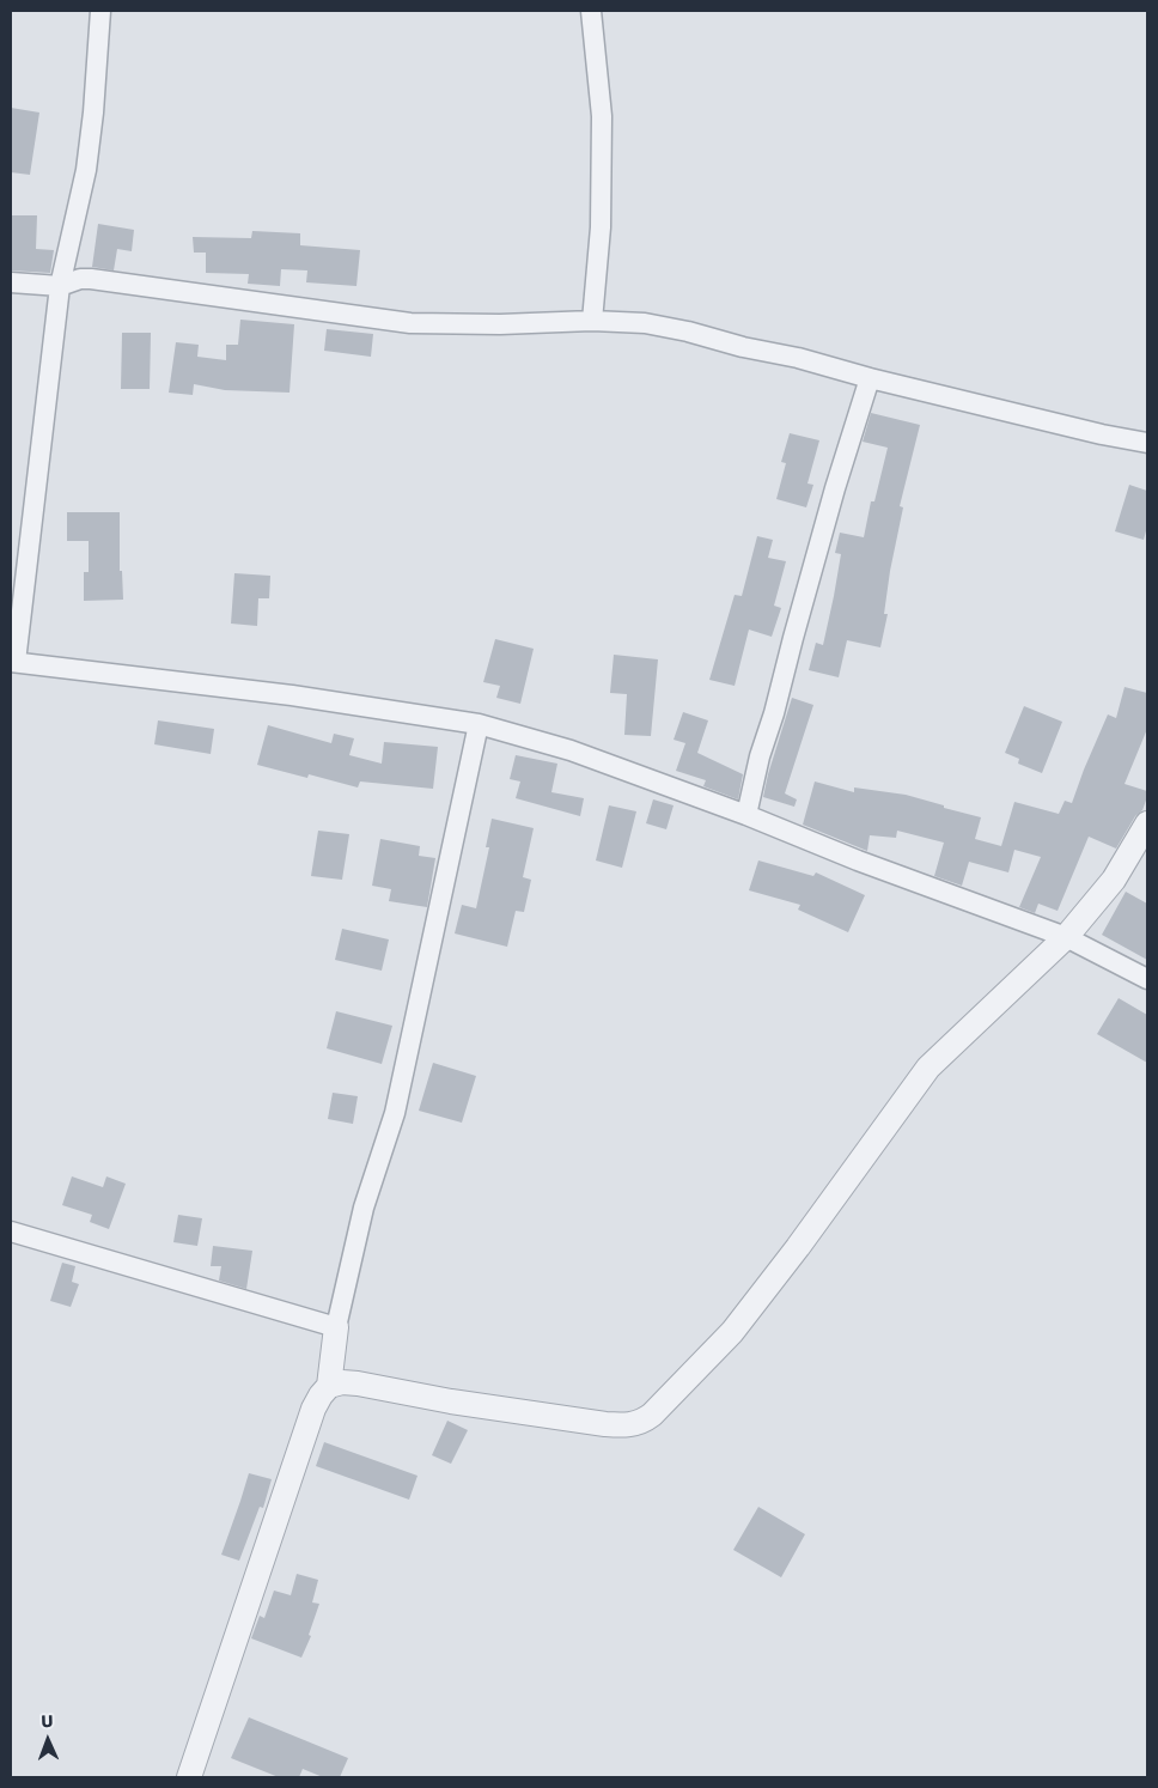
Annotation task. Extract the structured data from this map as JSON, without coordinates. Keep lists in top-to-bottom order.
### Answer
{
  "north": "top"
}
